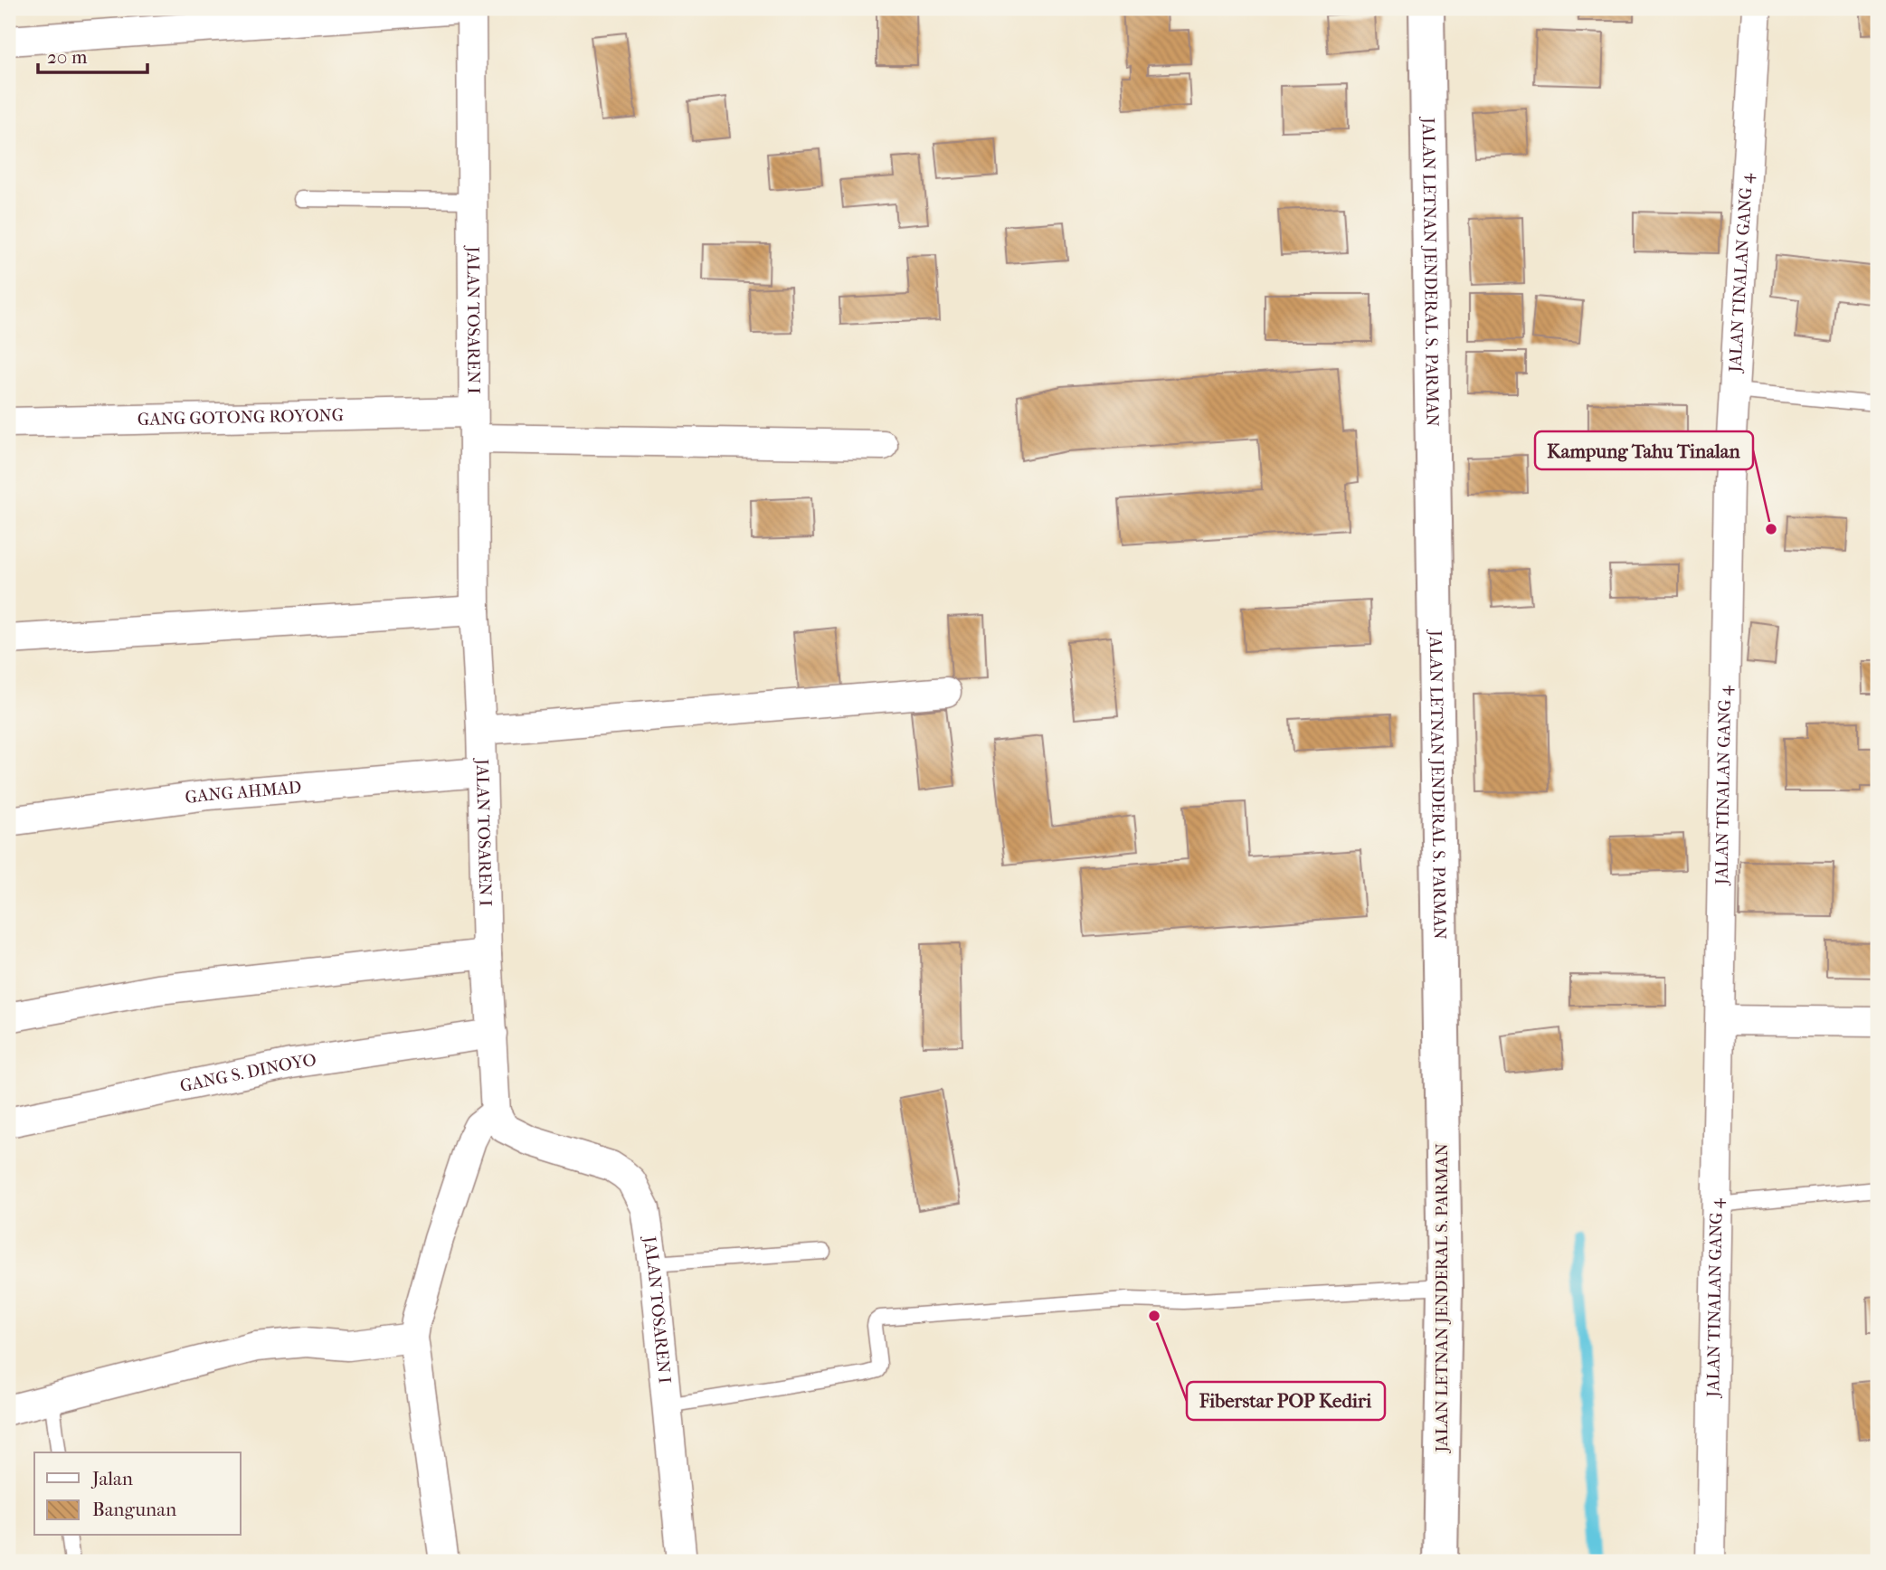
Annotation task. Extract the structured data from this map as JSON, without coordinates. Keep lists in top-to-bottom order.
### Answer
{
  "streets": {
    "main road": ["JALAN LETNAN JENDERAL S. PARMAN"],
    "street": [
      "JALAN TINALAN GANG 4",
      "JALAN TOSAREN I",
      "GANG GOTONG ROYONG",
      "GANG AHMAD",
      "GANG S. DINOYO"
    ]
  },
  "crossings": [
    ["JALAN TOSAREN I", "GANG GOTONG ROYONG"],
    ["JALAN TOSAREN I", "GANG AHMAD"],
    ["JALAN TOSAREN I", "GANG S. DINOYO"]
  ],
  "places": ["Kampung Tahu Tinalan", "Fiberstar POP Kediri"],
  "legend": ["Jalan", "Bangunan"],
  "scale_bar": "20 m"
}
